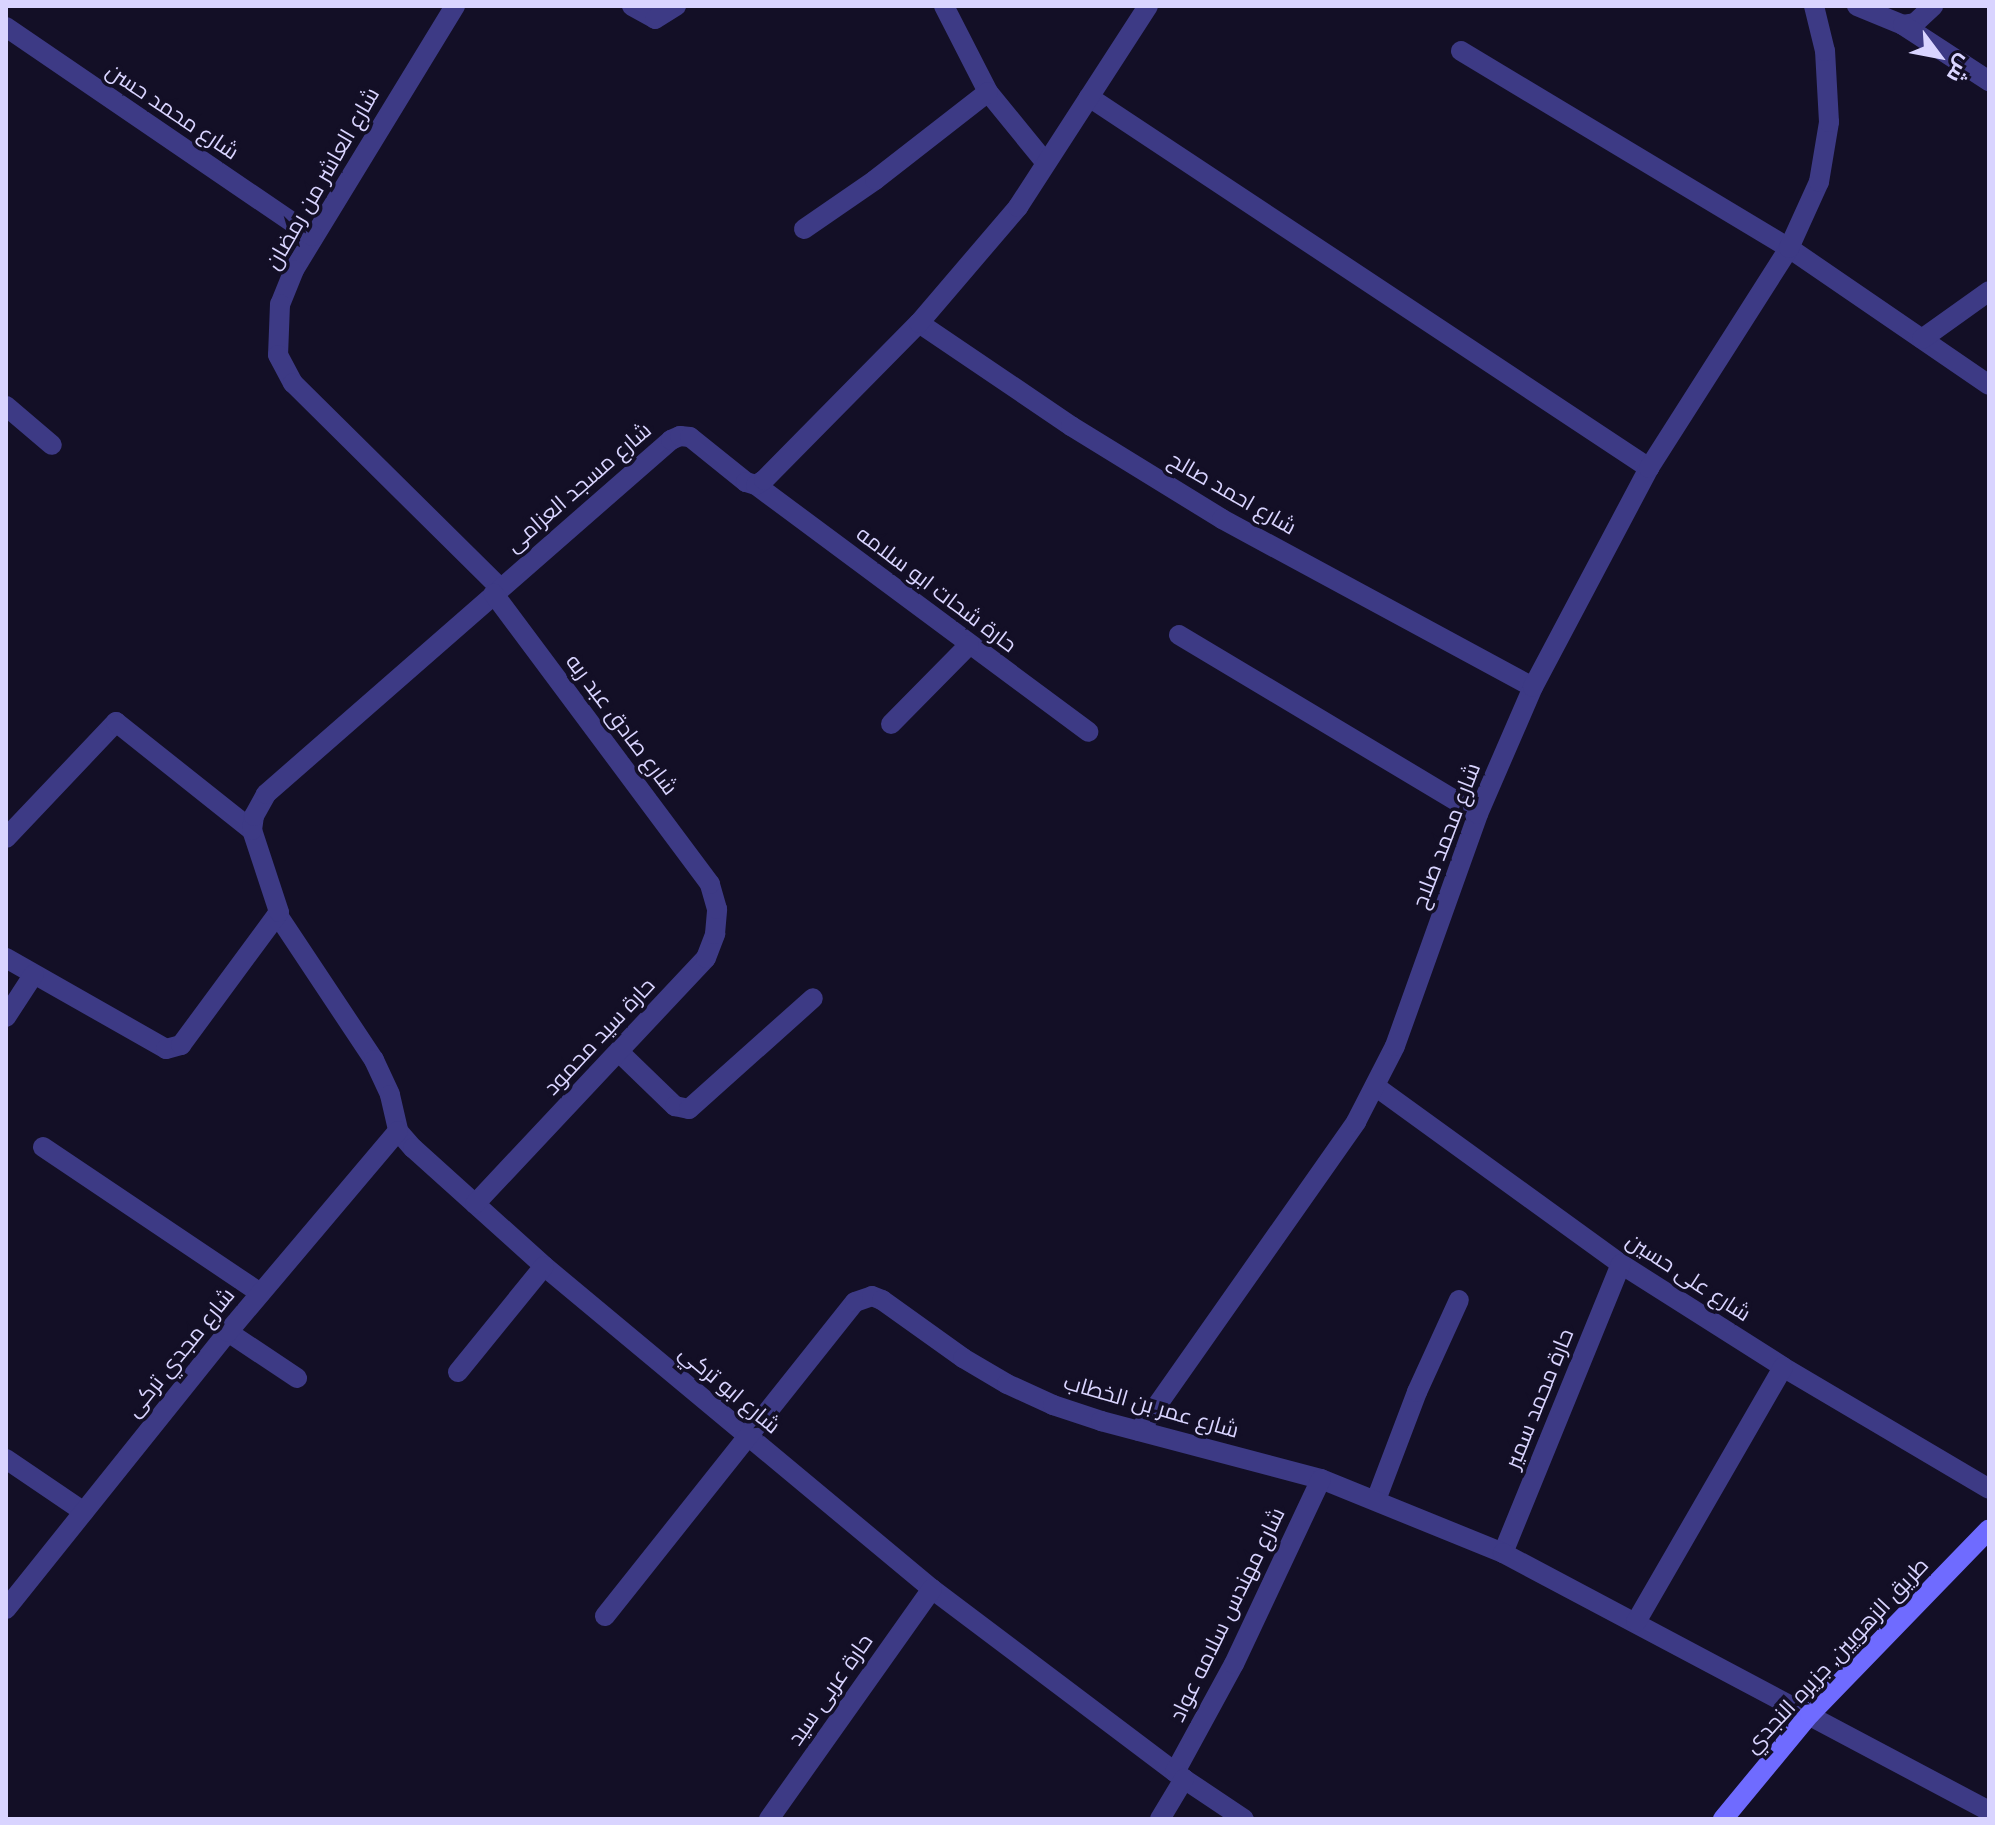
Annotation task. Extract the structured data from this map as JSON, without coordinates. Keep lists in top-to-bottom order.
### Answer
{
  "streets": {
    "street": [
      "شارع محمد حسن",
      "شارع العاشر من رمضان",
      "شارع مسجد العزامى",
      "شارع احمد صالح",
      "حارة شحات ابو سلامه",
      "شارع صادق عبد ربه",
      "شارع محمد صلاح",
      "حارة سيد محمود",
      "شارع على حسين",
      "شارع مجدي تركى",
      "شارع ابو تركي",
      "حارة محمد سمير",
      "شارع عمر بن الخطاب",
      "شارع مهندس سلامه عواد",
      "طريق الزهويين, جزيره النجدي",
      "حارة عربى سيد"
    ]
  },
  "crossings": [
    ["شارع محمد حسن", "شارع العاشر من رمضان"],
    ["شارع العاشر من رمضان", "شارع مسجد العزامى"],
    ["شارع العاشر من رمضان", "شارع صادق عبد ربه"],
    ["شارع مسجد العزامى", "حارة شحات ابو سلامه"],
    ["شارع مسجد العزامى", "شارع صادق عبد ربه"],
    ["شارع احمد صالح", "شارع محمد صلاح"],
    ["شارع صادق عبد ربه", "حارة سيد محمود"],
    ["شارع محمد صلاح", "شارع على حسين"],
    ["شارع محمد صلاح", "شارع عمر بن الخطاب"],
    ["حارة سيد محمود", "شارع ابو تركي"],
    ["شارع على حسين", "حارة محمد سمير"],
    ["شارع مجدي تركى", "شارع ابو تركي"],
    ["شارع ابو تركي", "شارع عمر بن الخطاب"],
    ["شارع ابو تركي", "شارع مهندس سلامه عواد"],
    ["شارع ابو تركي", "حارة عربى سيد"],
    ["حارة محمد سمير", "شارع عمر بن الخطاب"],
    ["شارع عمر بن الخطاب", "شارع مهندس سلامه عواد"],
    ["شارع عمر بن الخطاب", "طريق الزهويين, جزيره النجدي"]
  ],
  "north": "bottom right"
}
